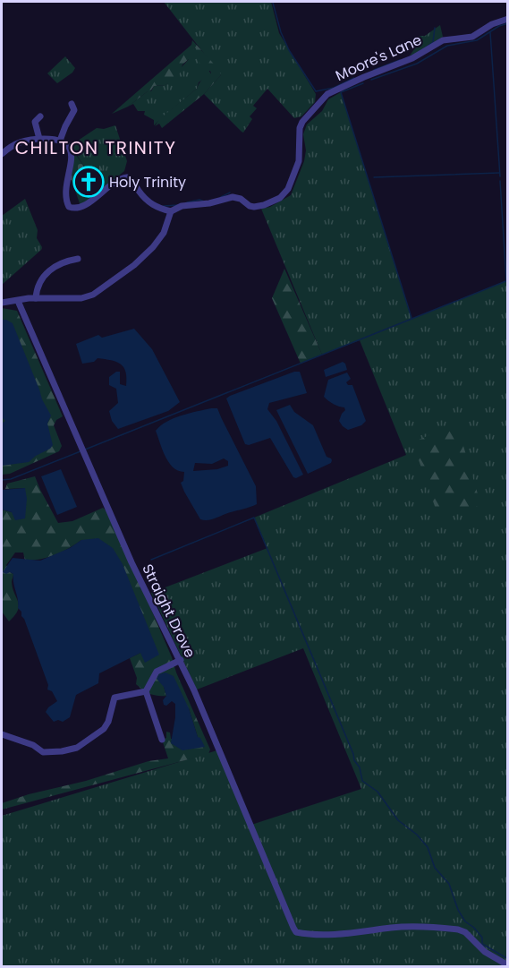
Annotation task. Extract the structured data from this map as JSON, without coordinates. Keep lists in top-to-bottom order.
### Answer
{
  "streets": {
    "street": ["Moore's Lane", "Straight Drove"]
  },
  "districts": ["CHILTON TRINITY"],
  "places": {
    "church": ["Holy Trinity"]
  }
}
